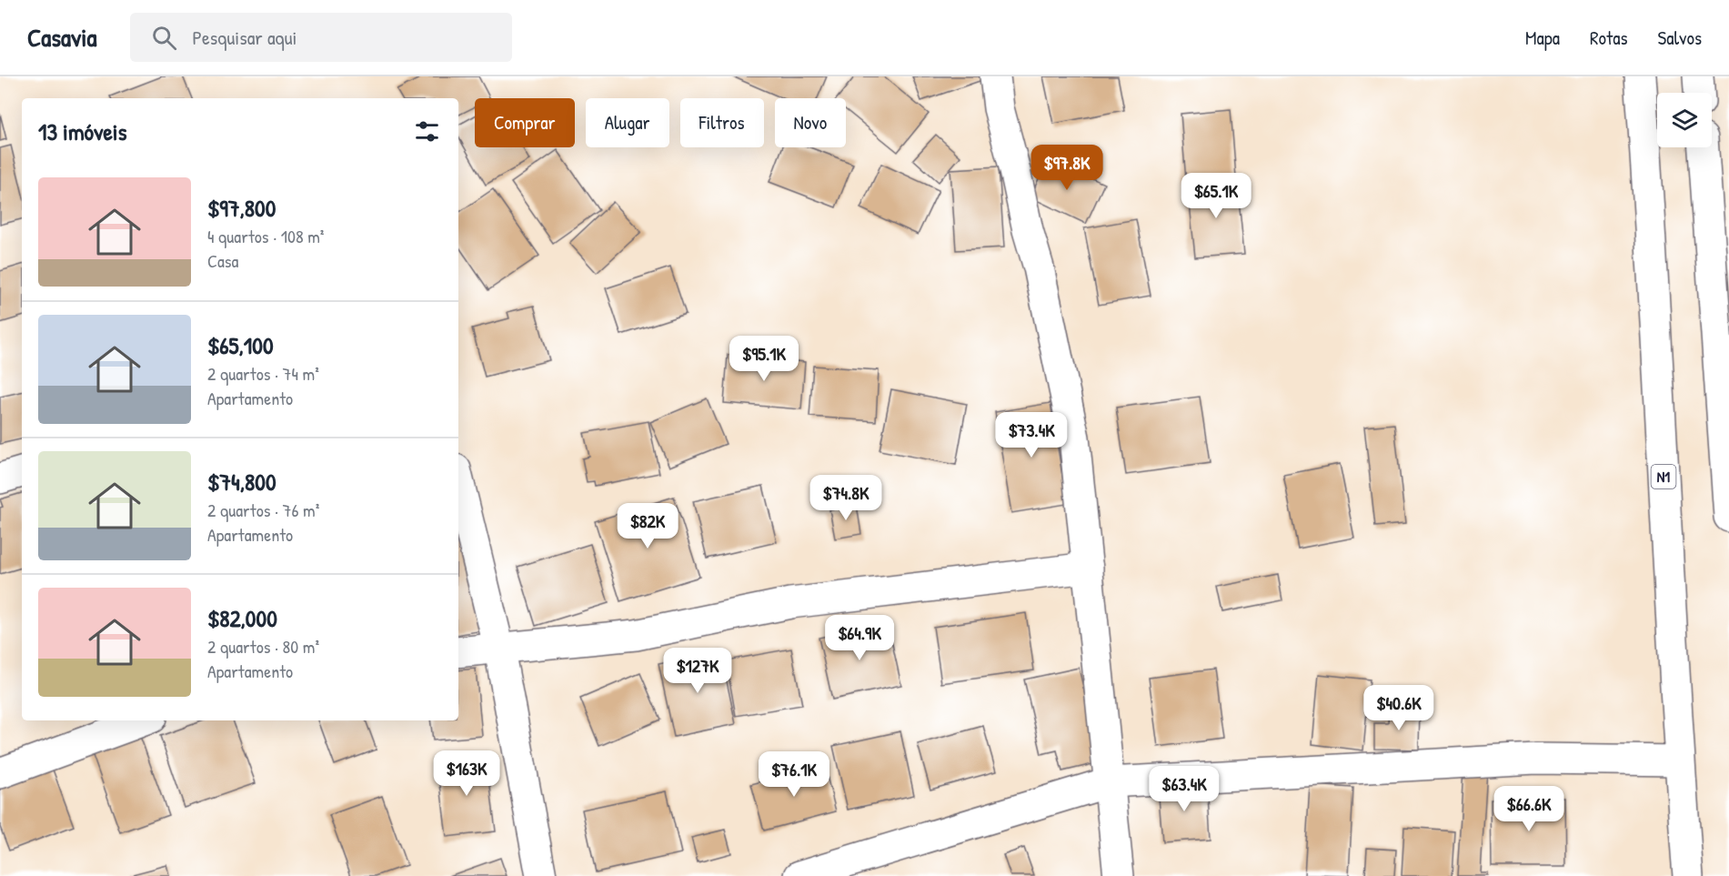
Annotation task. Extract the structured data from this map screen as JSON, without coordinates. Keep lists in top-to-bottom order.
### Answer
{
  "streets": {
    "street": ["N1"]
  },
  "page": {
    "header": "Casavia",
    "search": "Pesquisar aqui",
    "nav": ["Mapa", "Rotas", "Salvos"],
    "chip": [
      "Comprar",
      "Alugar",
      "Filtros",
      "Novo"
    ],
    "heading": "13 imóveis",
    "price": [
      "$97.8K",
      "$65.1K",
      "$95.1K",
      "$73.4K",
      "$74.8K",
      "$82K",
      "$64.9K",
      "$127K",
      "$40.6K",
      "$163K",
      "$76.1K",
      "$63.4K",
      "$66.6K"
    ],
    "list": [
      {
        "name": "$97,800",
        "note": "4 quartos · 108 m² · Casa"
      },
      {
        "name": "$65,100",
        "note": "2 quartos · 74 m² · Apartamento"
      },
      {
        "name": "$74,800",
        "note": "2 quartos · 76 m² · Apartamento"
      },
      {
        "name": "$82,000",
        "note": "2 quartos · 80 m² · Apartamento"
      }
    ]
  }
}
